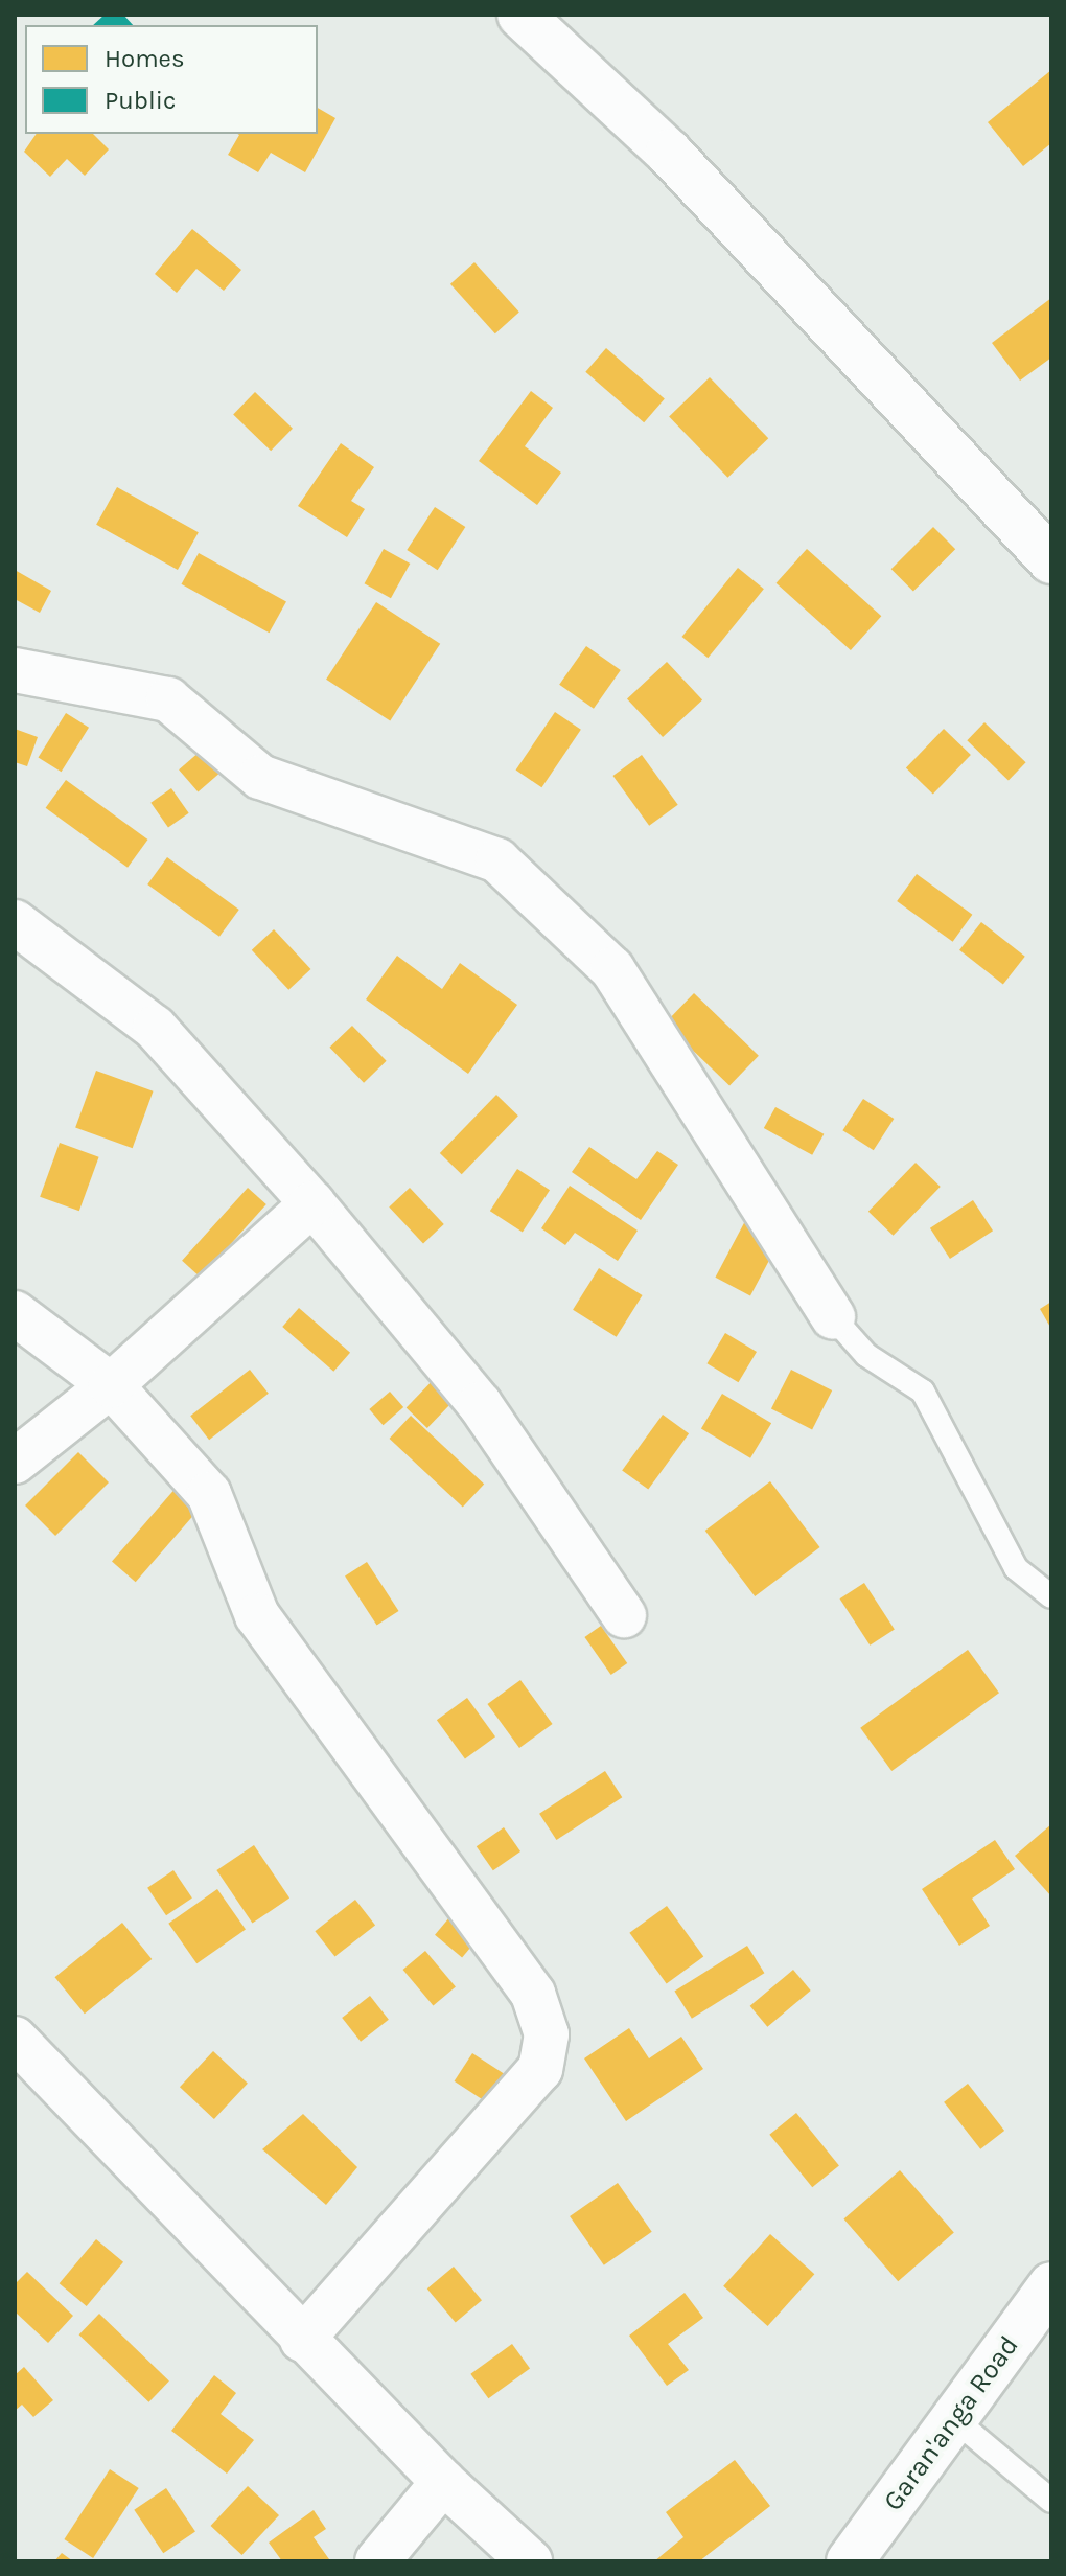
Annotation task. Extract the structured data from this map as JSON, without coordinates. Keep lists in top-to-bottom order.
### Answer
{
  "streets": {
    "street": ["Garan'anga Road"]
  },
  "legend": ["Homes", "Public"]
}
